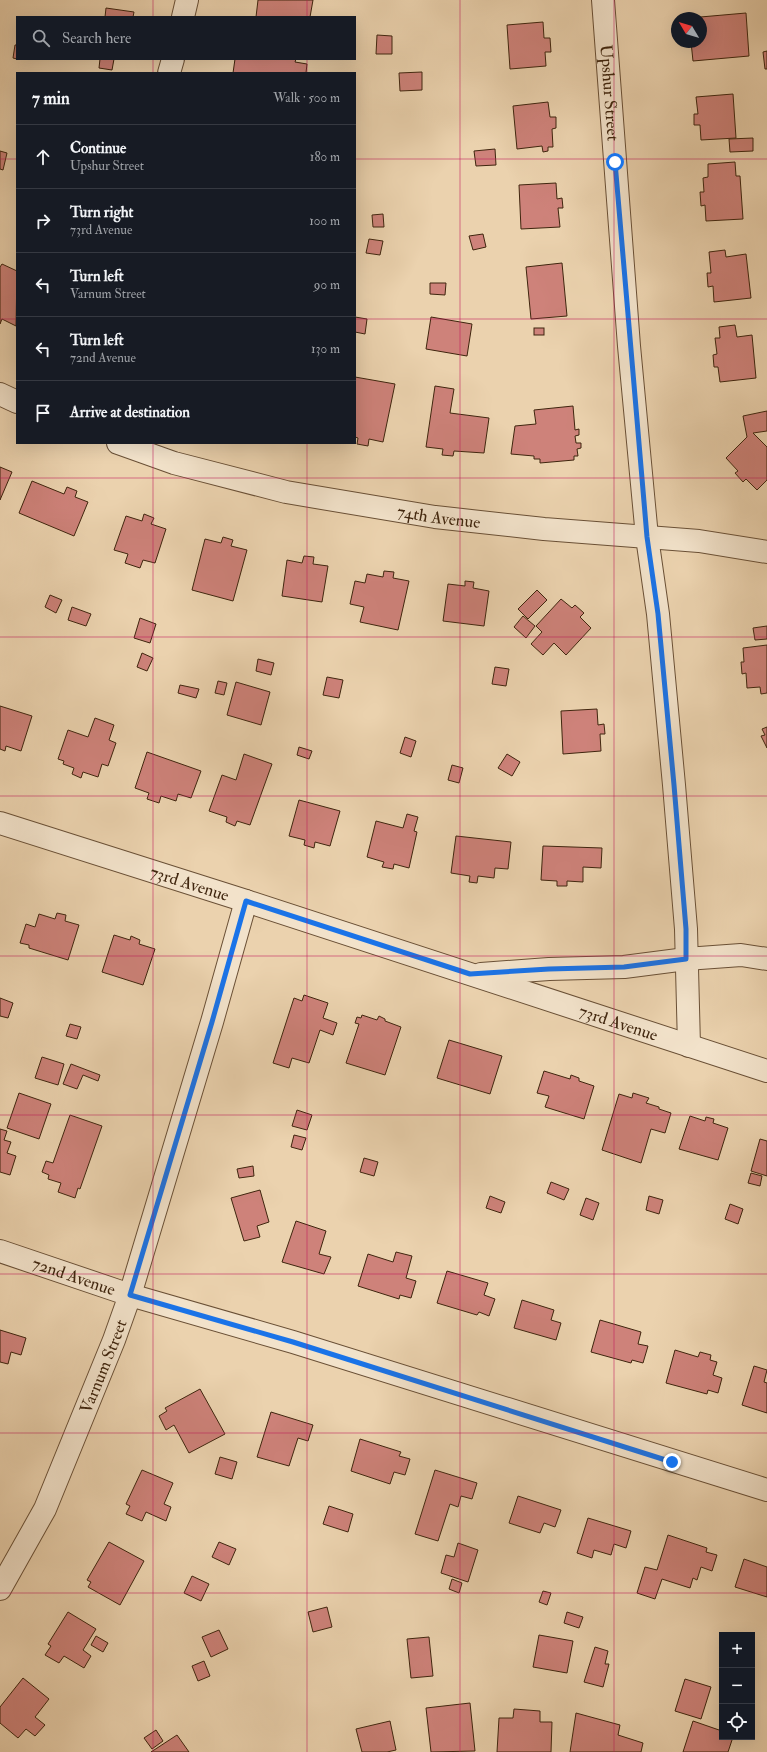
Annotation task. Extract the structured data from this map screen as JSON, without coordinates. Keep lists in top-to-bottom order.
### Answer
{
  "streets": {
    "street": [
      "Upshur Street",
      "74th Avenue",
      "73rd Avenue",
      "72nd Avenue",
      "Varnum Street"
    ]
  },
  "crossings": [
    ["Upshur Street", "74th Avenue"],
    ["Upshur Street", "73rd Avenue"],
    ["73rd Avenue", "Varnum Street"],
    ["72nd Avenue", "Varnum Street"]
  ],
  "north": "top left",
  "page": {
    "search": "Search here",
    "heading": ["7 min", "Walk · 500 m"],
    "list": [
      ["Continue", "Upshur Street", "180 m"],
      ["Turn right", "73rd Avenue", "100 m"],
      ["Turn left", "Varnum Street", "90 m"],
      ["Turn left", "72nd Avenue", "130 m"],
      "Arrive at destination"
    ],
    "map_buttons": ["+", "−"]
  }
}
